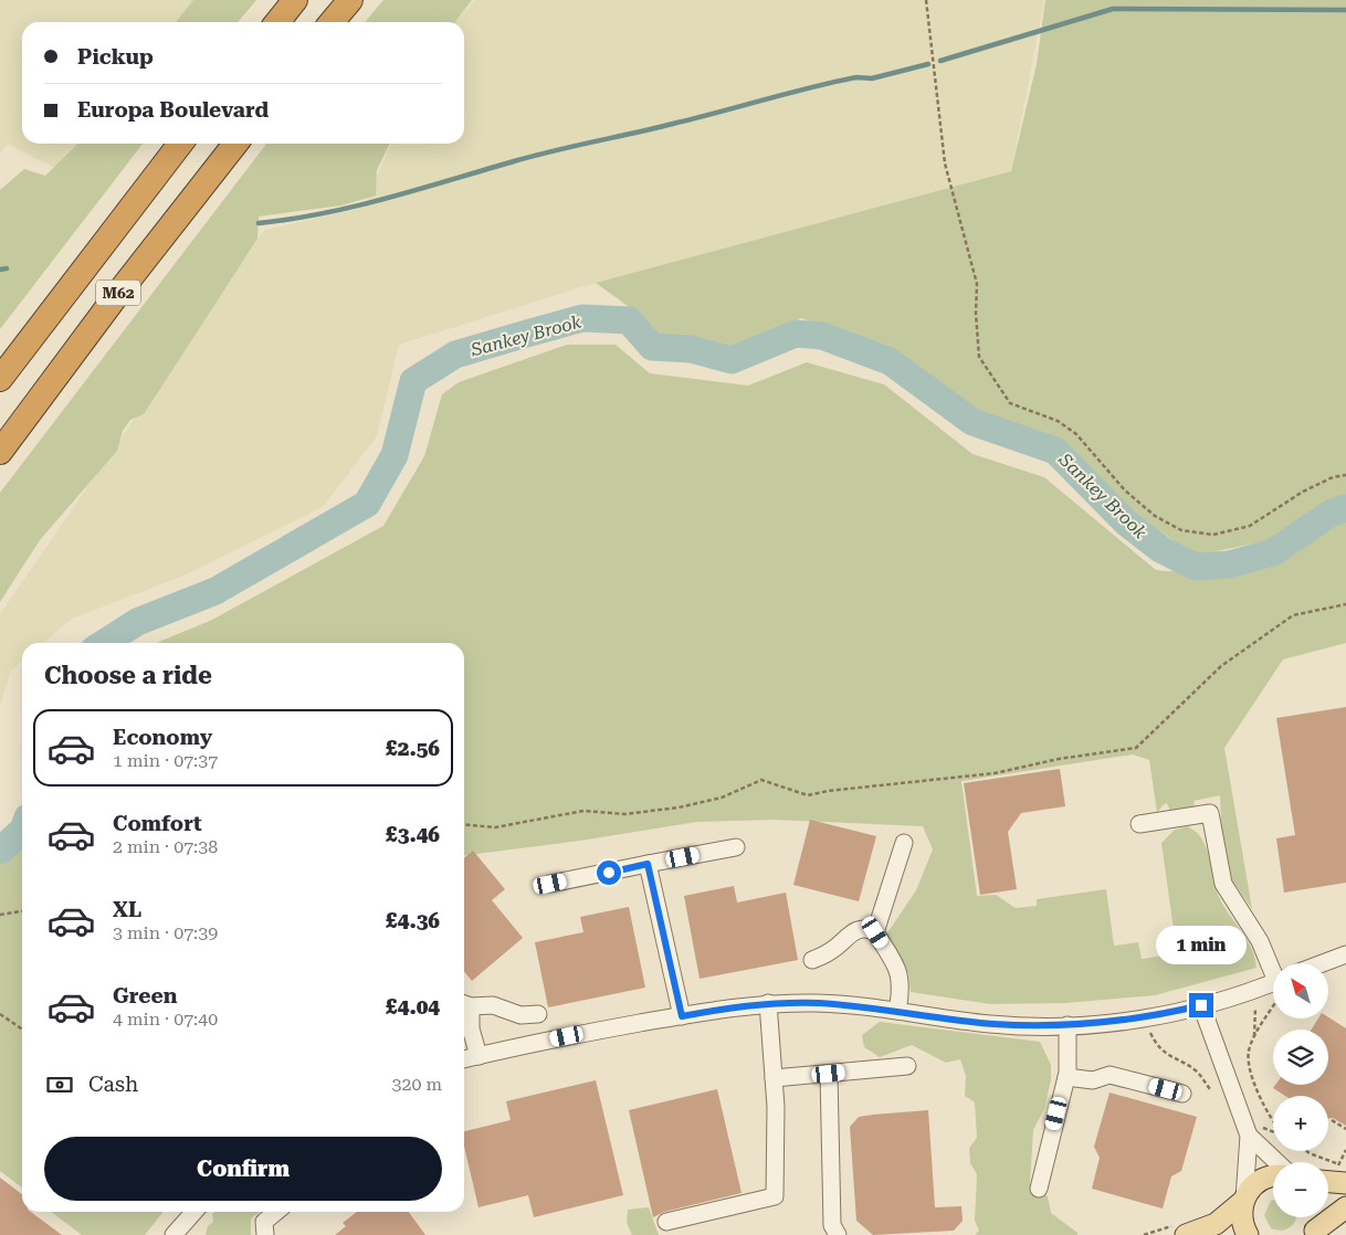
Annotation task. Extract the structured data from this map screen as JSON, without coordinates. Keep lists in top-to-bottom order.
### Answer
{
  "streets": {
    "highway": ["M62"]
  },
  "water": ["Sankey Brook"],
  "north": "top left",
  "page": {
    "banner": ["Pickup", "Europa Boulevard"],
    "heading": "Choose a ride",
    "list": [
      {
        "name": "Economy",
        "note": "1 min · 07:37",
        "value": "£2.56"
      },
      {
        "name": "Comfort",
        "note": "2 min · 07:38",
        "value": "£3.46"
      },
      {
        "name": "XL",
        "note": "3 min · 07:39",
        "value": "£4.36"
      },
      {
        "name": "Green",
        "note": "4 min · 07:40",
        "value": "£4.04"
      }
    ],
    "bubble": "1 min",
    "map_buttons": ["+", "−"],
    "pay": ["Cash", "320 m"],
    "buttons": "Confirm"
  }
}
